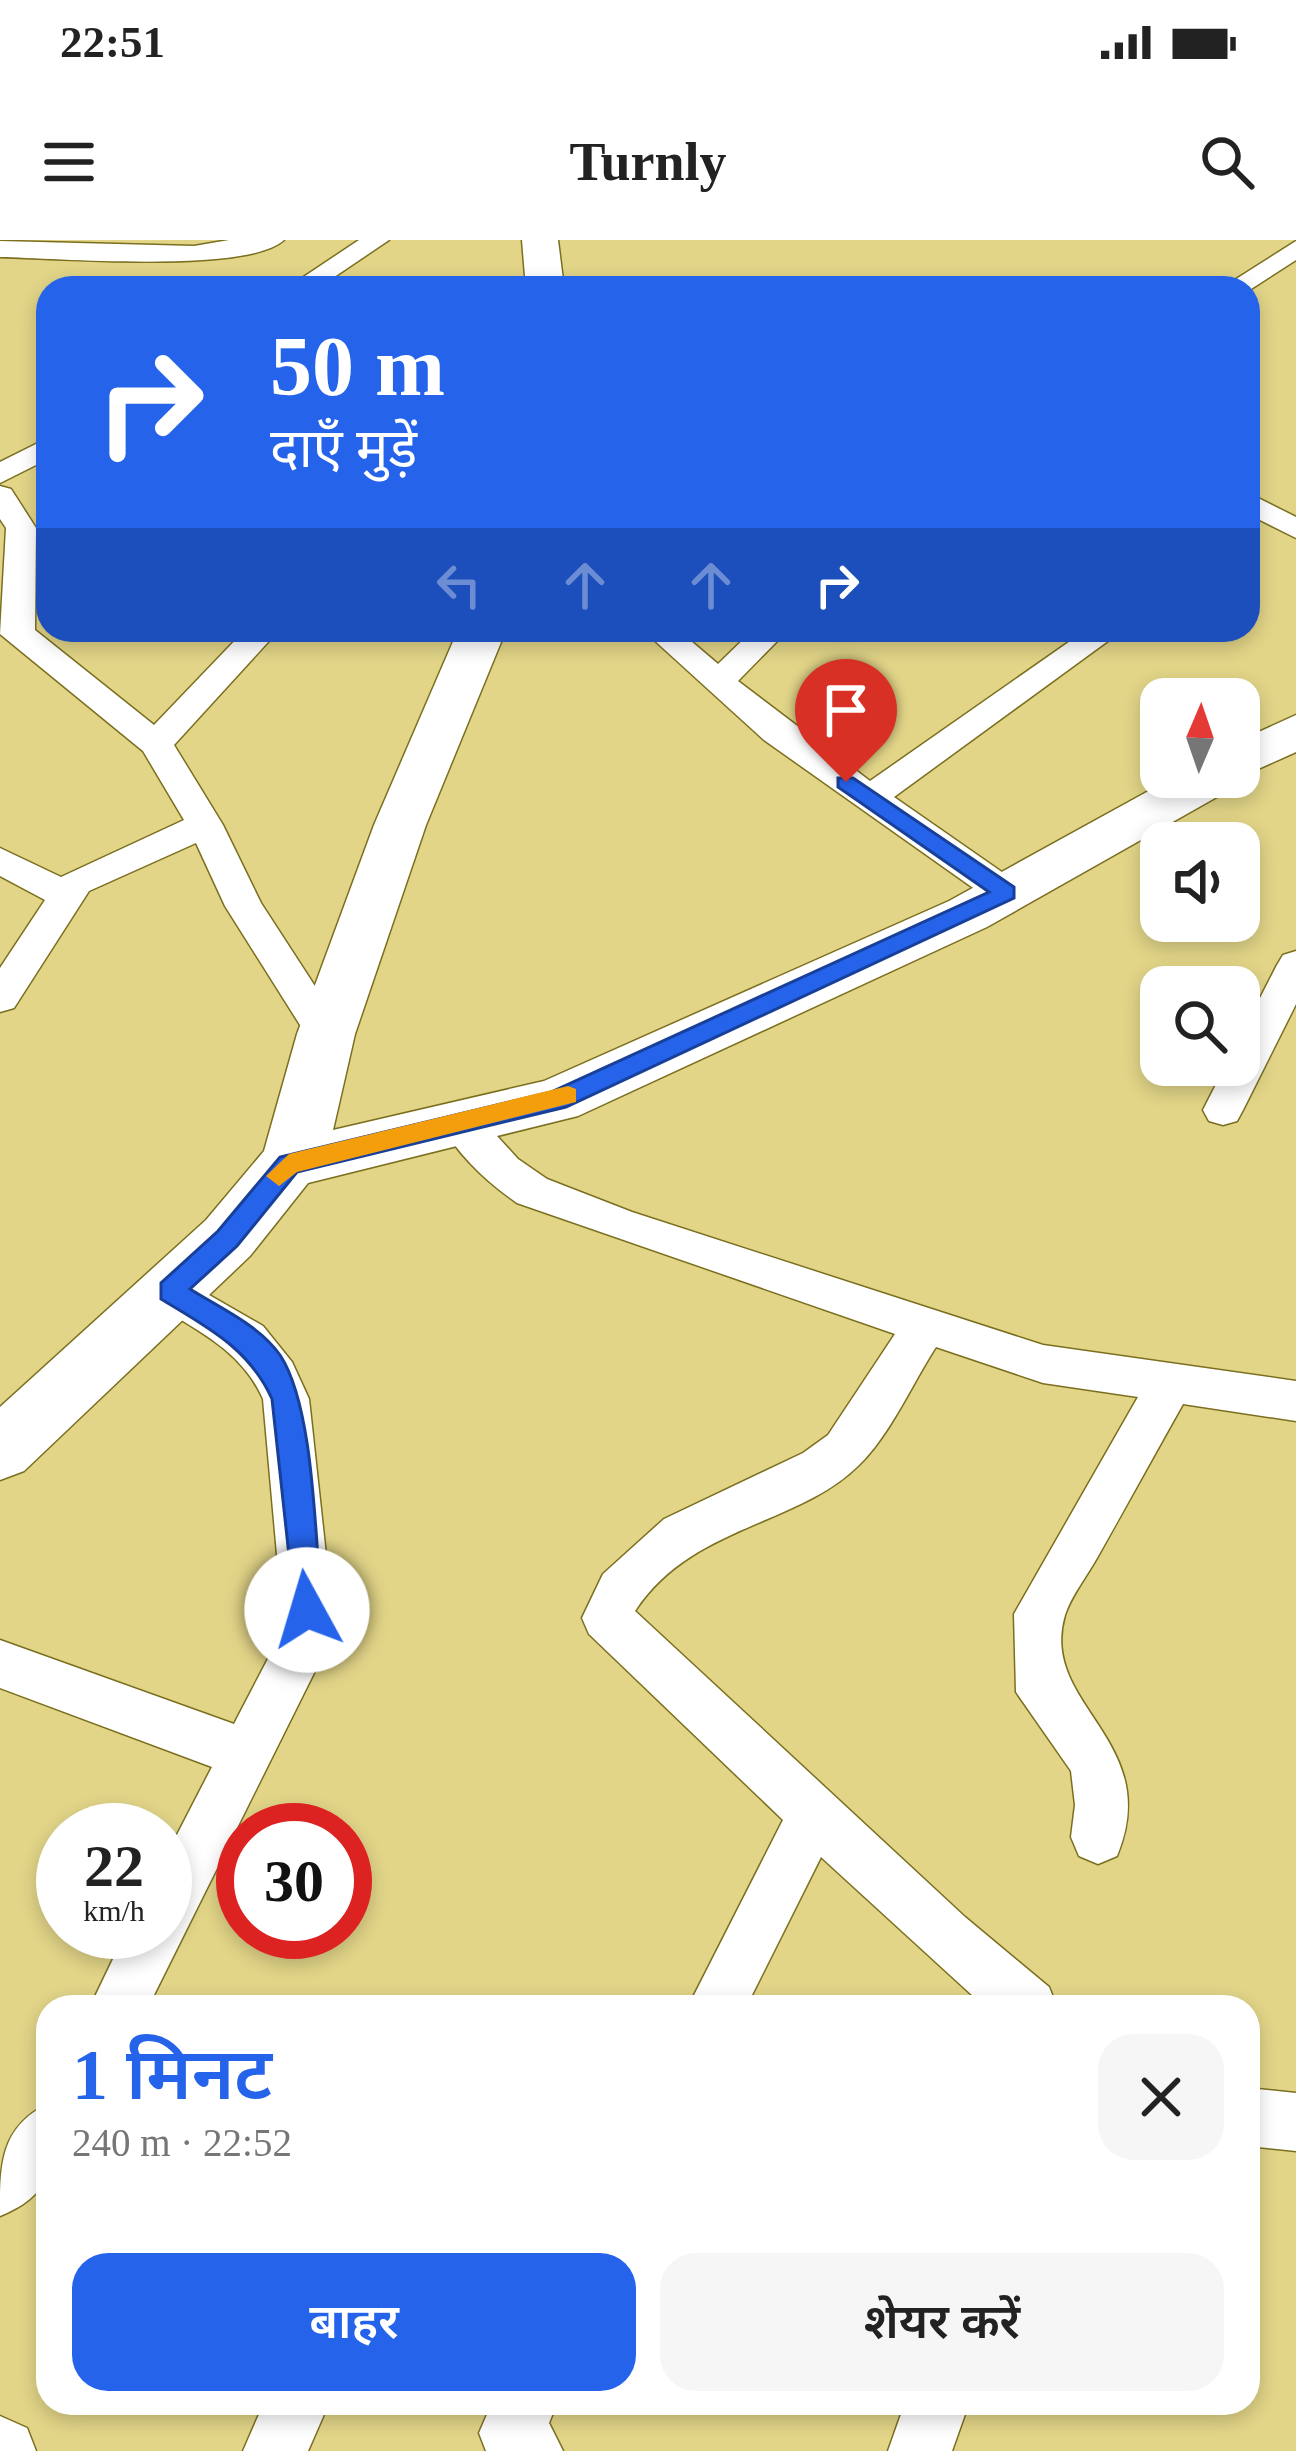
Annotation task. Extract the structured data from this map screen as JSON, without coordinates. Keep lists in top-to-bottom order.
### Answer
{
  "north": "top",
  "page": {
    "status": "22:51",
    "header": "Turnly",
    "turn": ["50 m", "दाएँ मुड़ें"],
    "speed": "22 km/h",
    "limit": "30",
    "heading": ["1 मिनट", "240 m · 22:52"],
    "buttons": ["बाहर", "शेयर करें"]
  }
}
